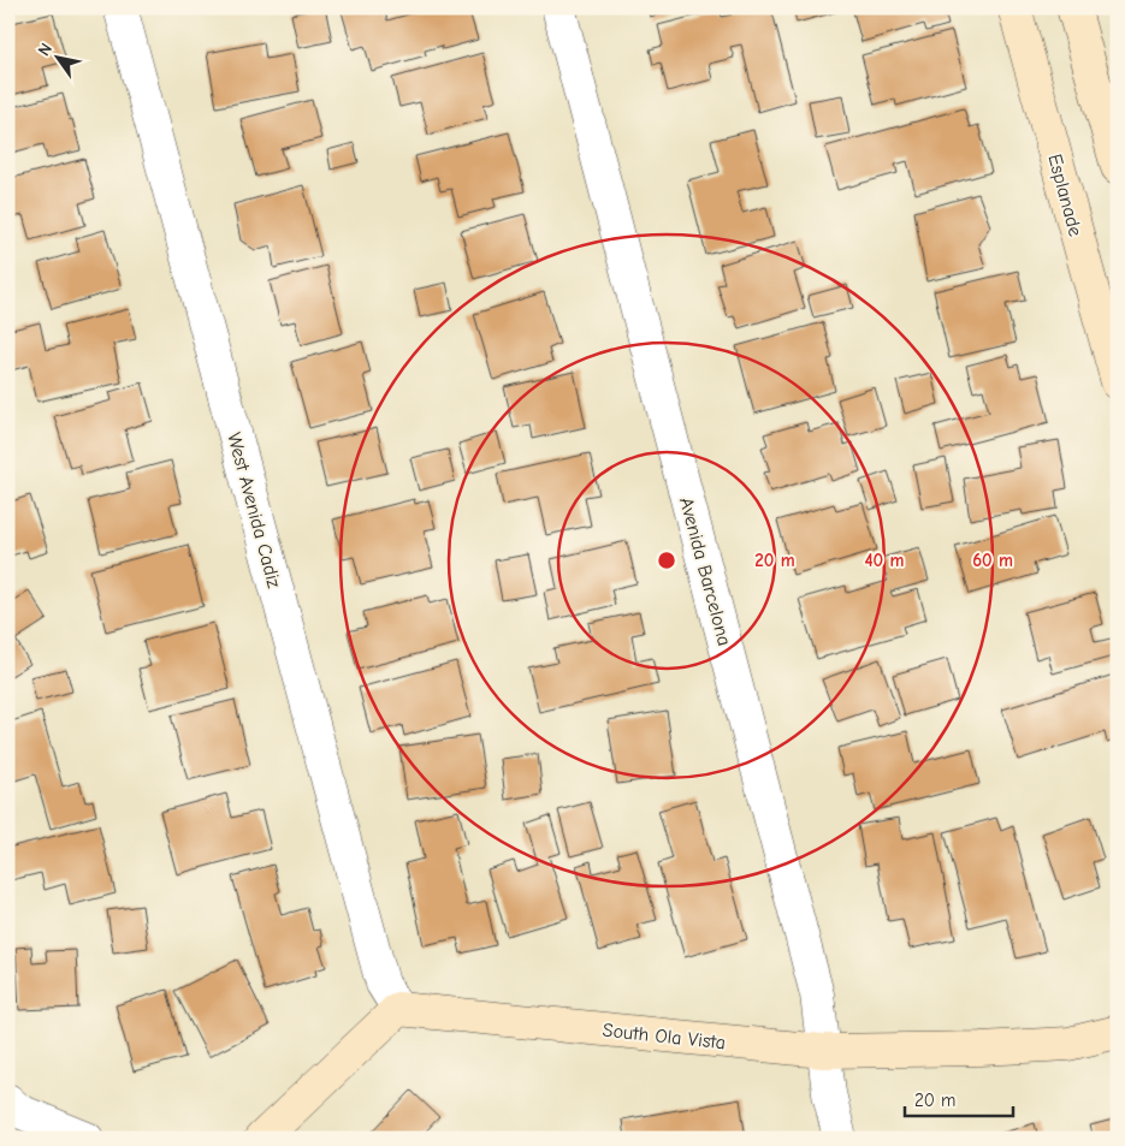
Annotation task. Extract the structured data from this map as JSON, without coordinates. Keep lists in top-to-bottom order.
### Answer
{
  "streets": {
    "street": [
      "Esplanade",
      "West Avenida Cadiz",
      "Avenida Barcelona",
      "South Ola Vista"
    ]
  },
  "crossings": [
    ["West Avenida Cadiz", "South Ola Vista"],
    ["Avenida Barcelona", "South Ola Vista"]
  ],
  "scale_bar": "20 m",
  "north": "top left",
  "rings": ["20 m", "40 m", "60 m"]
}
